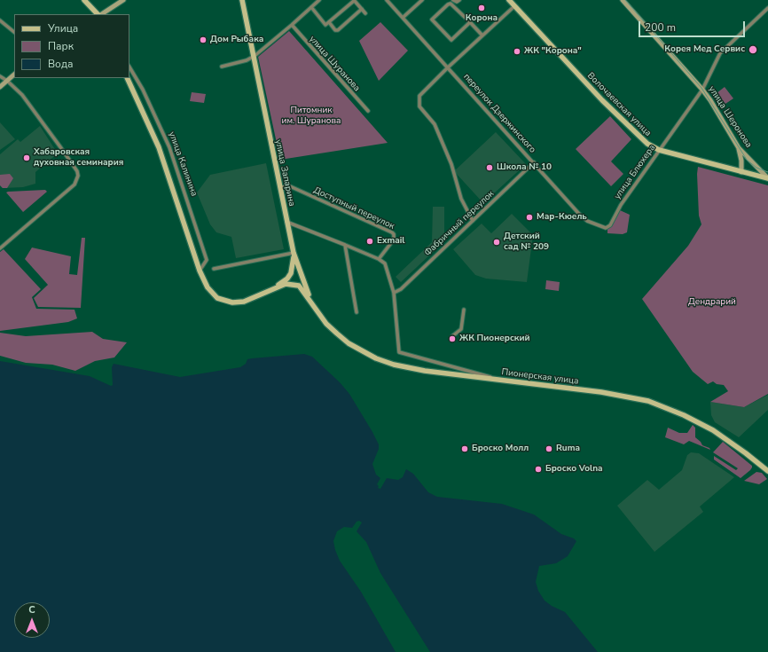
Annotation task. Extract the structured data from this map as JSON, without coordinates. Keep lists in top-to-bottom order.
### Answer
{
  "streets": {
    "main road": [
      "Волочаевская улица",
      "улица Шеронова",
      "улица Калинина",
      "улица Запарина",
      "Пионерская улица"
    ],
    "street": [
      "улица Шуранова",
      "переулок Дзержинского",
      "улица Блюхера",
      "Доступный переулок",
      "Фабричный переулок"
    ]
  },
  "crossings": [
    ["Волочаевская улица", "улица Шеронова"],
    ["Волочаевская улица", "улица Блюхера"],
    ["переулок Дзержинского", "улица Блюхера"],
    ["переулок Дзержинского", "Фабричный переулок"],
    ["улица Шеронова", "улица Блюхера"],
    ["улица Запарина", "Доступный переулок"],
    ["улица Запарина", "Пионерская улица"]
  ],
  "parks": ["Питомник им. Шуранова", "Дендрарий"],
  "places": [
    "Корона",
    "Дом Рыбака",
    "Корея Мед Сервис",
    "ЖК \"Корона\"",
    "Хабаровская духовная семинария",
    "Школа № 10",
    "Мар-Кюель",
    "Exmail",
    "Детский сад № 209",
    "ЖК Пионерский",
    "Броско Молл",
    "Ruma",
    "Броско Volna"
  ],
  "legend": ["Улица", "Парк", "Вода"],
  "scale_bar": "200 m",
  "north": "top"
}
